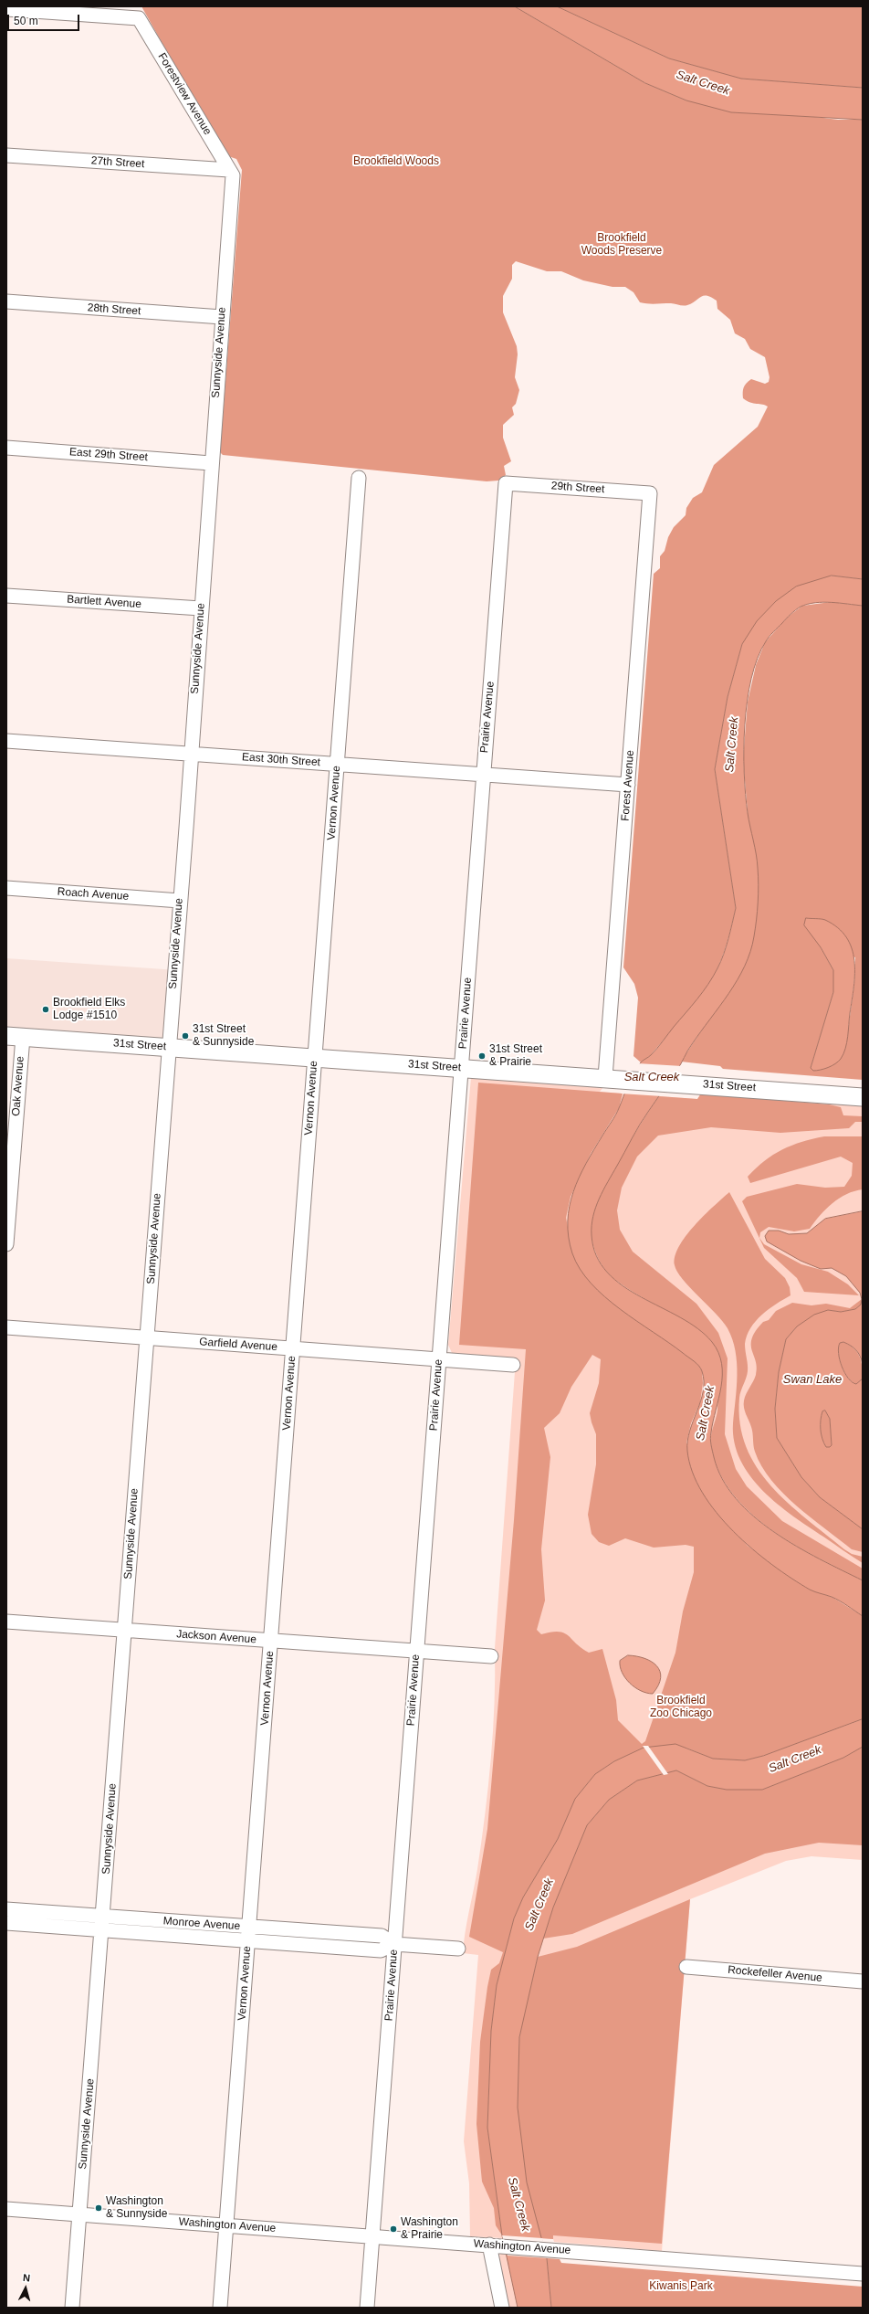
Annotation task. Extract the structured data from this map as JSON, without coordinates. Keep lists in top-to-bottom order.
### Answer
{
  "streets": {
    "main road": ["31st Street"],
    "street": [
      "Forestview Avenue",
      "27th Street",
      "28th Street",
      "Sunnyside Avenue",
      "East 29th Street",
      "29th Street",
      "Bartlett Avenue",
      "Prairie Avenue",
      "East 30th Street",
      "Forest Avenue",
      "Vernon Avenue",
      "Roach Avenue",
      "Oak Avenue",
      "Garfield Avenue",
      "Jackson Avenue",
      "Monroe Avenue",
      "Rockefeller Avenue",
      "Washington Avenue"
    ]
  },
  "crossings": [
    ["Forestview Avenue", "27th Street"],
    ["Forestview Avenue", "Sunnyside Avenue"],
    ["27th Street", "Sunnyside Avenue"],
    ["28th Street", "Sunnyside Avenue"],
    ["Sunnyside Avenue", "East 29th Street"],
    ["Sunnyside Avenue", "Bartlett Avenue"],
    ["Sunnyside Avenue", "East 30th Street"],
    ["Sunnyside Avenue", "Roach Avenue"],
    ["Sunnyside Avenue", "31st Street"],
    ["Sunnyside Avenue", "Garfield Avenue"],
    ["Sunnyside Avenue", "Jackson Avenue"],
    ["Sunnyside Avenue", "Monroe Avenue"],
    ["Sunnyside Avenue", "Washington Avenue"],
    ["29th Street", "Prairie Avenue"],
    ["29th Street", "Forest Avenue"],
    ["Prairie Avenue", "East 30th Street"],
    ["Prairie Avenue", "31st Street"],
    ["Prairie Avenue", "Garfield Avenue"],
    ["Prairie Avenue", "Jackson Avenue"],
    ["Prairie Avenue", "Monroe Avenue"],
    ["Prairie Avenue", "Washington Avenue"],
    ["East 30th Street", "Forest Avenue"],
    ["East 30th Street", "Vernon Avenue"],
    ["Forest Avenue", "31st Street"],
    ["Vernon Avenue", "31st Street"],
    ["Vernon Avenue", "Garfield Avenue"],
    ["Vernon Avenue", "Jackson Avenue"],
    ["Vernon Avenue", "Monroe Avenue"],
    ["Vernon Avenue", "Washington Avenue"],
    ["31st Street", "Oak Avenue"]
  ],
  "water": ["Salt Creek", "Swan Lake"],
  "parks": [
    "Brookfield Woods",
    "Brookfield Woods Preserve",
    "Brookfield Zoo Chicago",
    "Kiwanis Park"
  ],
  "places": [
    "Brookfield Elks Lodge #1510",
    "31st Street & Sunnyside",
    "31st Street & Prairie",
    "Washington & Sunnyside",
    "Washington & Prairie"
  ],
  "scale_bar": "50 m",
  "north": "top"
}
